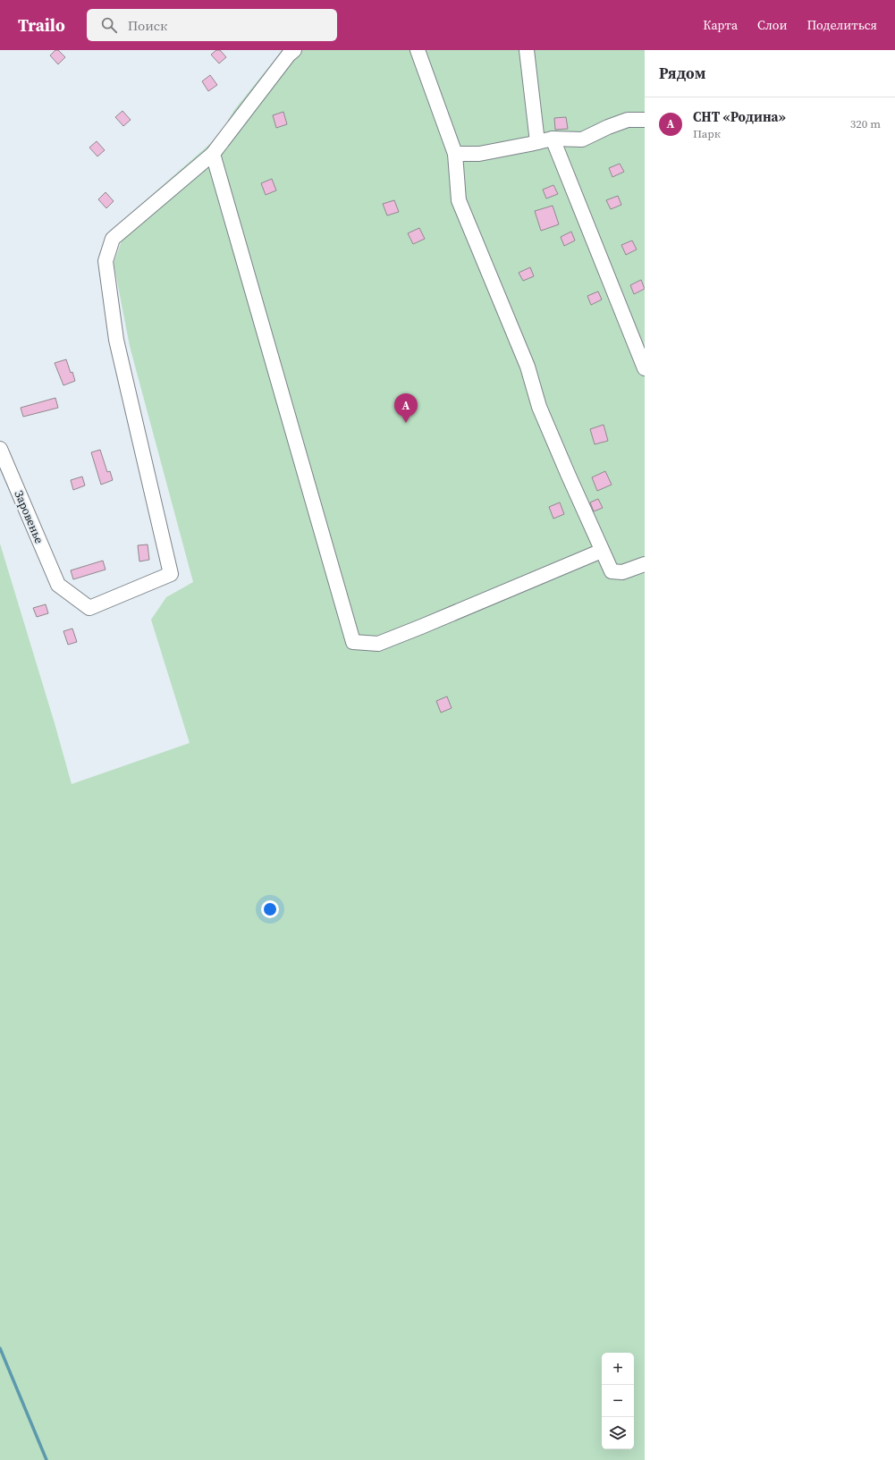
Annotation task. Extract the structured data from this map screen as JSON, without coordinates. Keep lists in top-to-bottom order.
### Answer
{
  "streets": {
    "street": ["Заровенье"]
  },
  "page": {
    "header": "Trailo",
    "search": "Поиск",
    "nav": ["Карта", "Слои", "Поделиться"],
    "heading": "Рядом",
    "list": [
      {
        "mark": "A",
        "name": "СНТ «Родина»",
        "note": "Парк",
        "value": "320 m"
      }
    ],
    "pins": "A",
    "map_buttons": ["+", "−"]
  }
}
